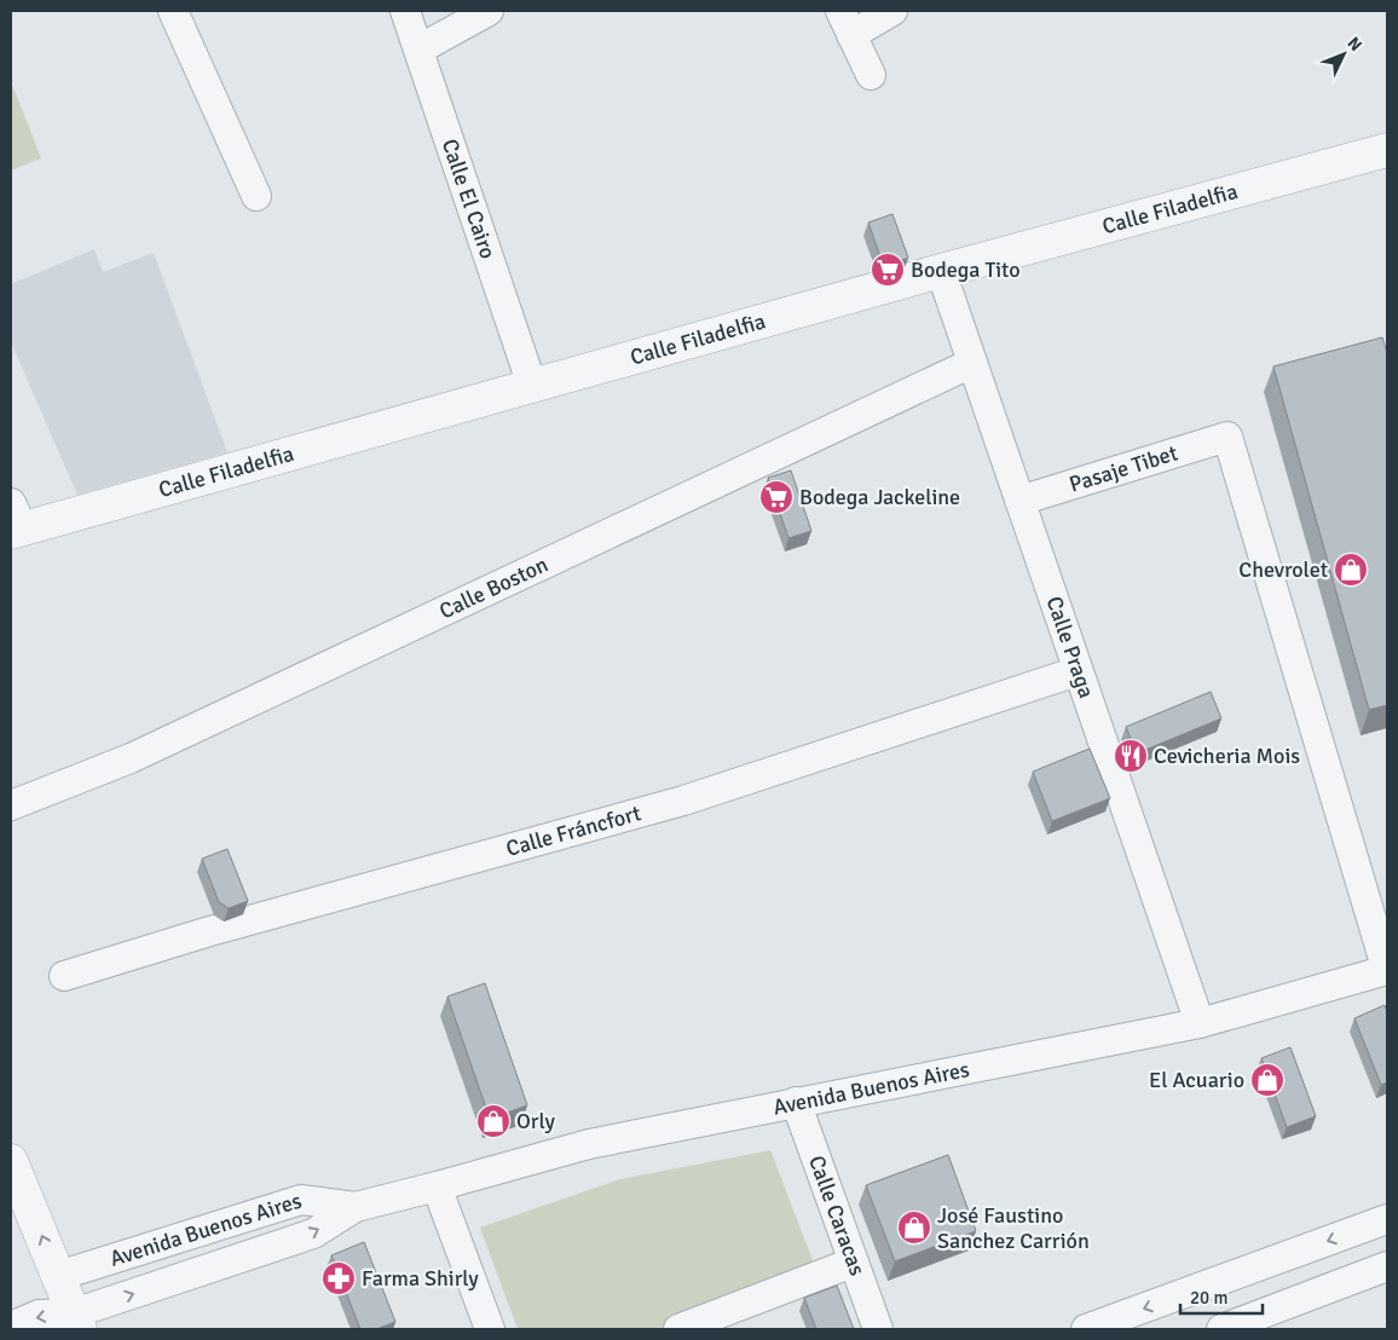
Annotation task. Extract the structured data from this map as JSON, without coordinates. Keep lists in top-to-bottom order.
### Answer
{
  "streets": {
    "street": [
      "Calle El Cairo",
      "Calle Filadelfia",
      "Pasaje Tibet",
      "Calle Boston",
      "Calle Praga",
      "Calle Fráncfort",
      "Avenida Buenos Aires",
      "Calle Caracas"
    ]
  },
  "crossings": [
    ["Calle El Cairo", "Calle Filadelfia"],
    ["Calle Filadelfia", "Calle Praga"],
    ["Pasaje Tibet", "Calle Praga"],
    ["Pasaje Tibet", "Avenida Buenos Aires"],
    ["Calle Boston", "Calle Praga"],
    ["Calle Praga", "Calle Fráncfort"],
    ["Calle Praga", "Avenida Buenos Aires"],
    ["Avenida Buenos Aires", "Calle Caracas"]
  ],
  "places": {
    "supermarket": ["Bodega Tito", "Bodega Jackeline"],
    "shop": [
      "Chevrolet",
      "El Acuario",
      "Orly",
      "José Faustino Sanchez Carrión"
    ],
    "restaurant": ["Cevicheria Mois"],
    "pharmacy": ["Farma Shirly"]
  },
  "scale_bar": "20 m",
  "north": "top right"
}
